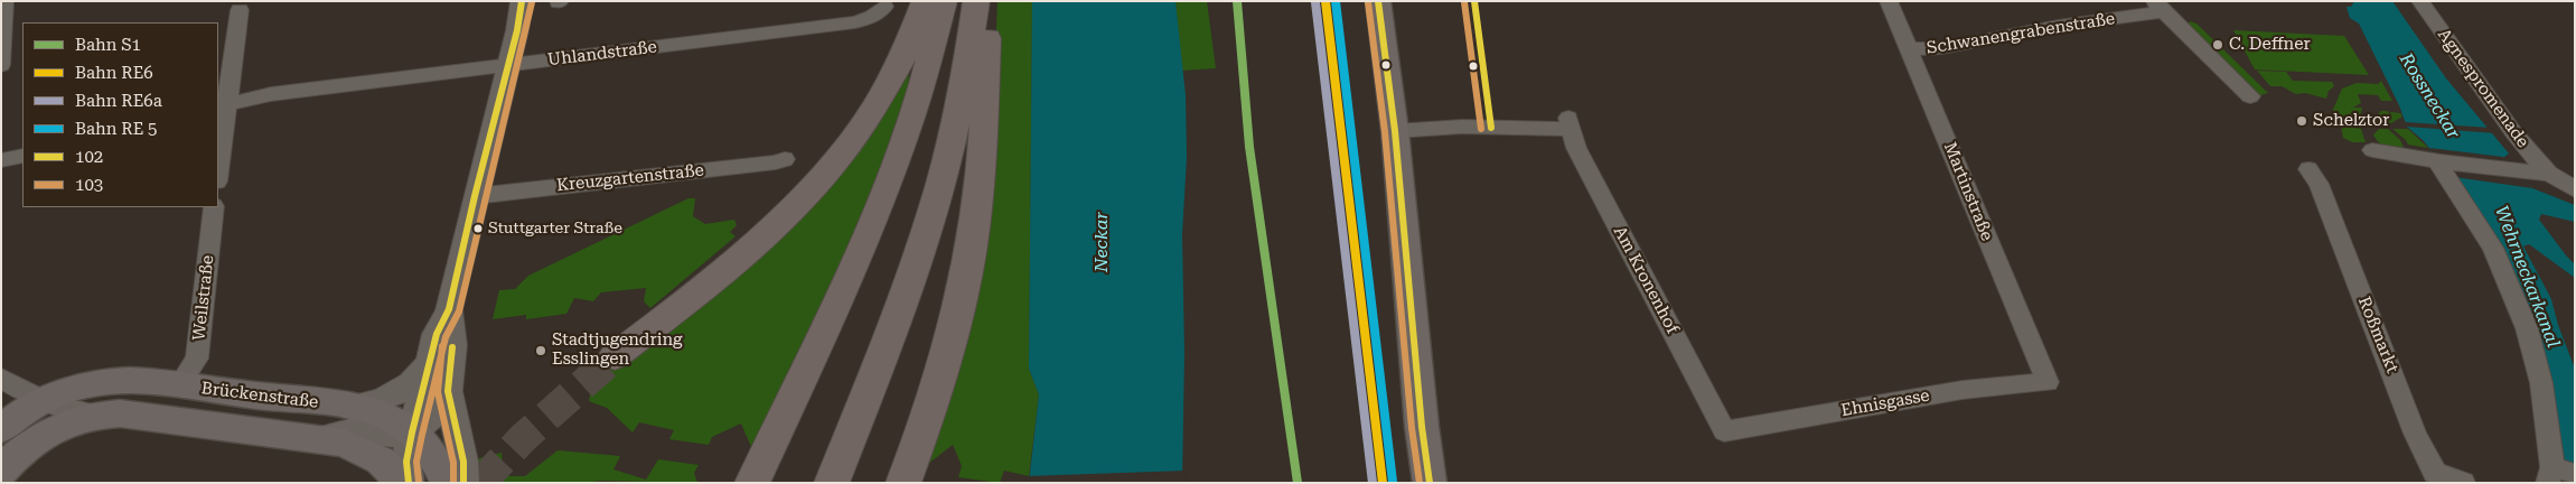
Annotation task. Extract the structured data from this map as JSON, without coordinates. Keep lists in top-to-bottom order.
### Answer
{
  "streets": {
    "main road": ["Brückenstraße"],
    "street": [
      "Schwanengrabenstraße",
      "Uhlandstraße",
      "Agnespromenade",
      "Kreuzgartenstraße",
      "Martinstraße",
      "Am Kronenhof",
      "Weilstraße",
      "Roßmarkt",
      "Ehnisgasse"
    ]
  },
  "crossings": [
    ["Schwanengrabenstraße", "Martinstraße"],
    ["Martinstraße", "Ehnisgasse"],
    ["Am Kronenhof", "Ehnisgasse"],
    ["Weilstraße", "Brückenstraße"]
  ],
  "water": ["Rossneckar", "Neckar", "Wehrneckarkanal"],
  "places": [
    "C. Deffner",
    "Schelztor",
    "Stuttgarter Straße",
    "Stadtjugendring Esslingen"
  ],
  "lines": [
    "rail line S1",
    "rail line RE6",
    "transit line 102",
    "rail line RE6a",
    "transit line 103"
  ],
  "legend": [
    "Bahn S1",
    "Bahn RE6",
    "Bahn RE6a",
    "Bahn RE 5",
    "102",
    "103"
  ]
}
